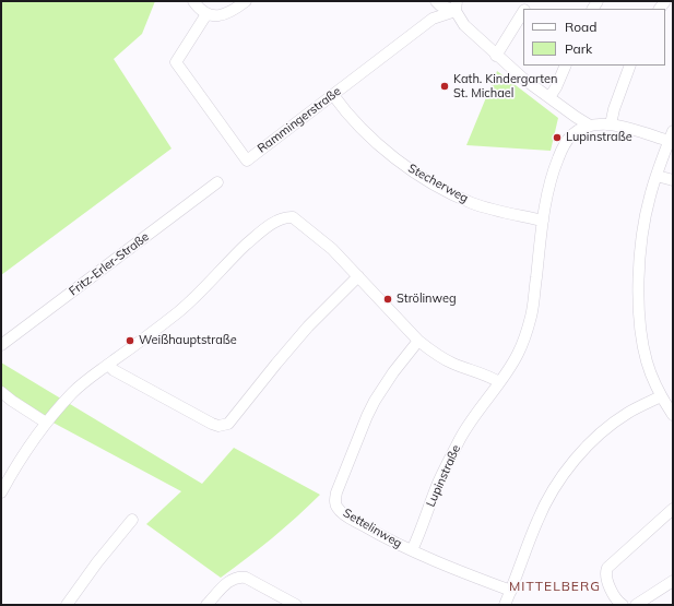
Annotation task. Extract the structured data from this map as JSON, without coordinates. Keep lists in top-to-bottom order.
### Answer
{
  "streets": {
    "street": [
      "Rammingerstraße",
      "Stecherweg",
      "Fritz-Erler-Straße",
      "Lupinstraße",
      "Settelinweg"
    ]
  },
  "crossings": [
    ["Rammingerstraße", "Stecherweg"],
    ["Stecherweg", "Lupinstraße"],
    ["Lupinstraße", "Settelinweg"]
  ],
  "districts": ["MITTELBERG"],
  "places": [
    "Kath. Kindergarten St. Michael",
    "Lupinstraße",
    "Strölinweg",
    "Weißhauptstraße"
  ],
  "legend": ["Road", "Park"]
}
